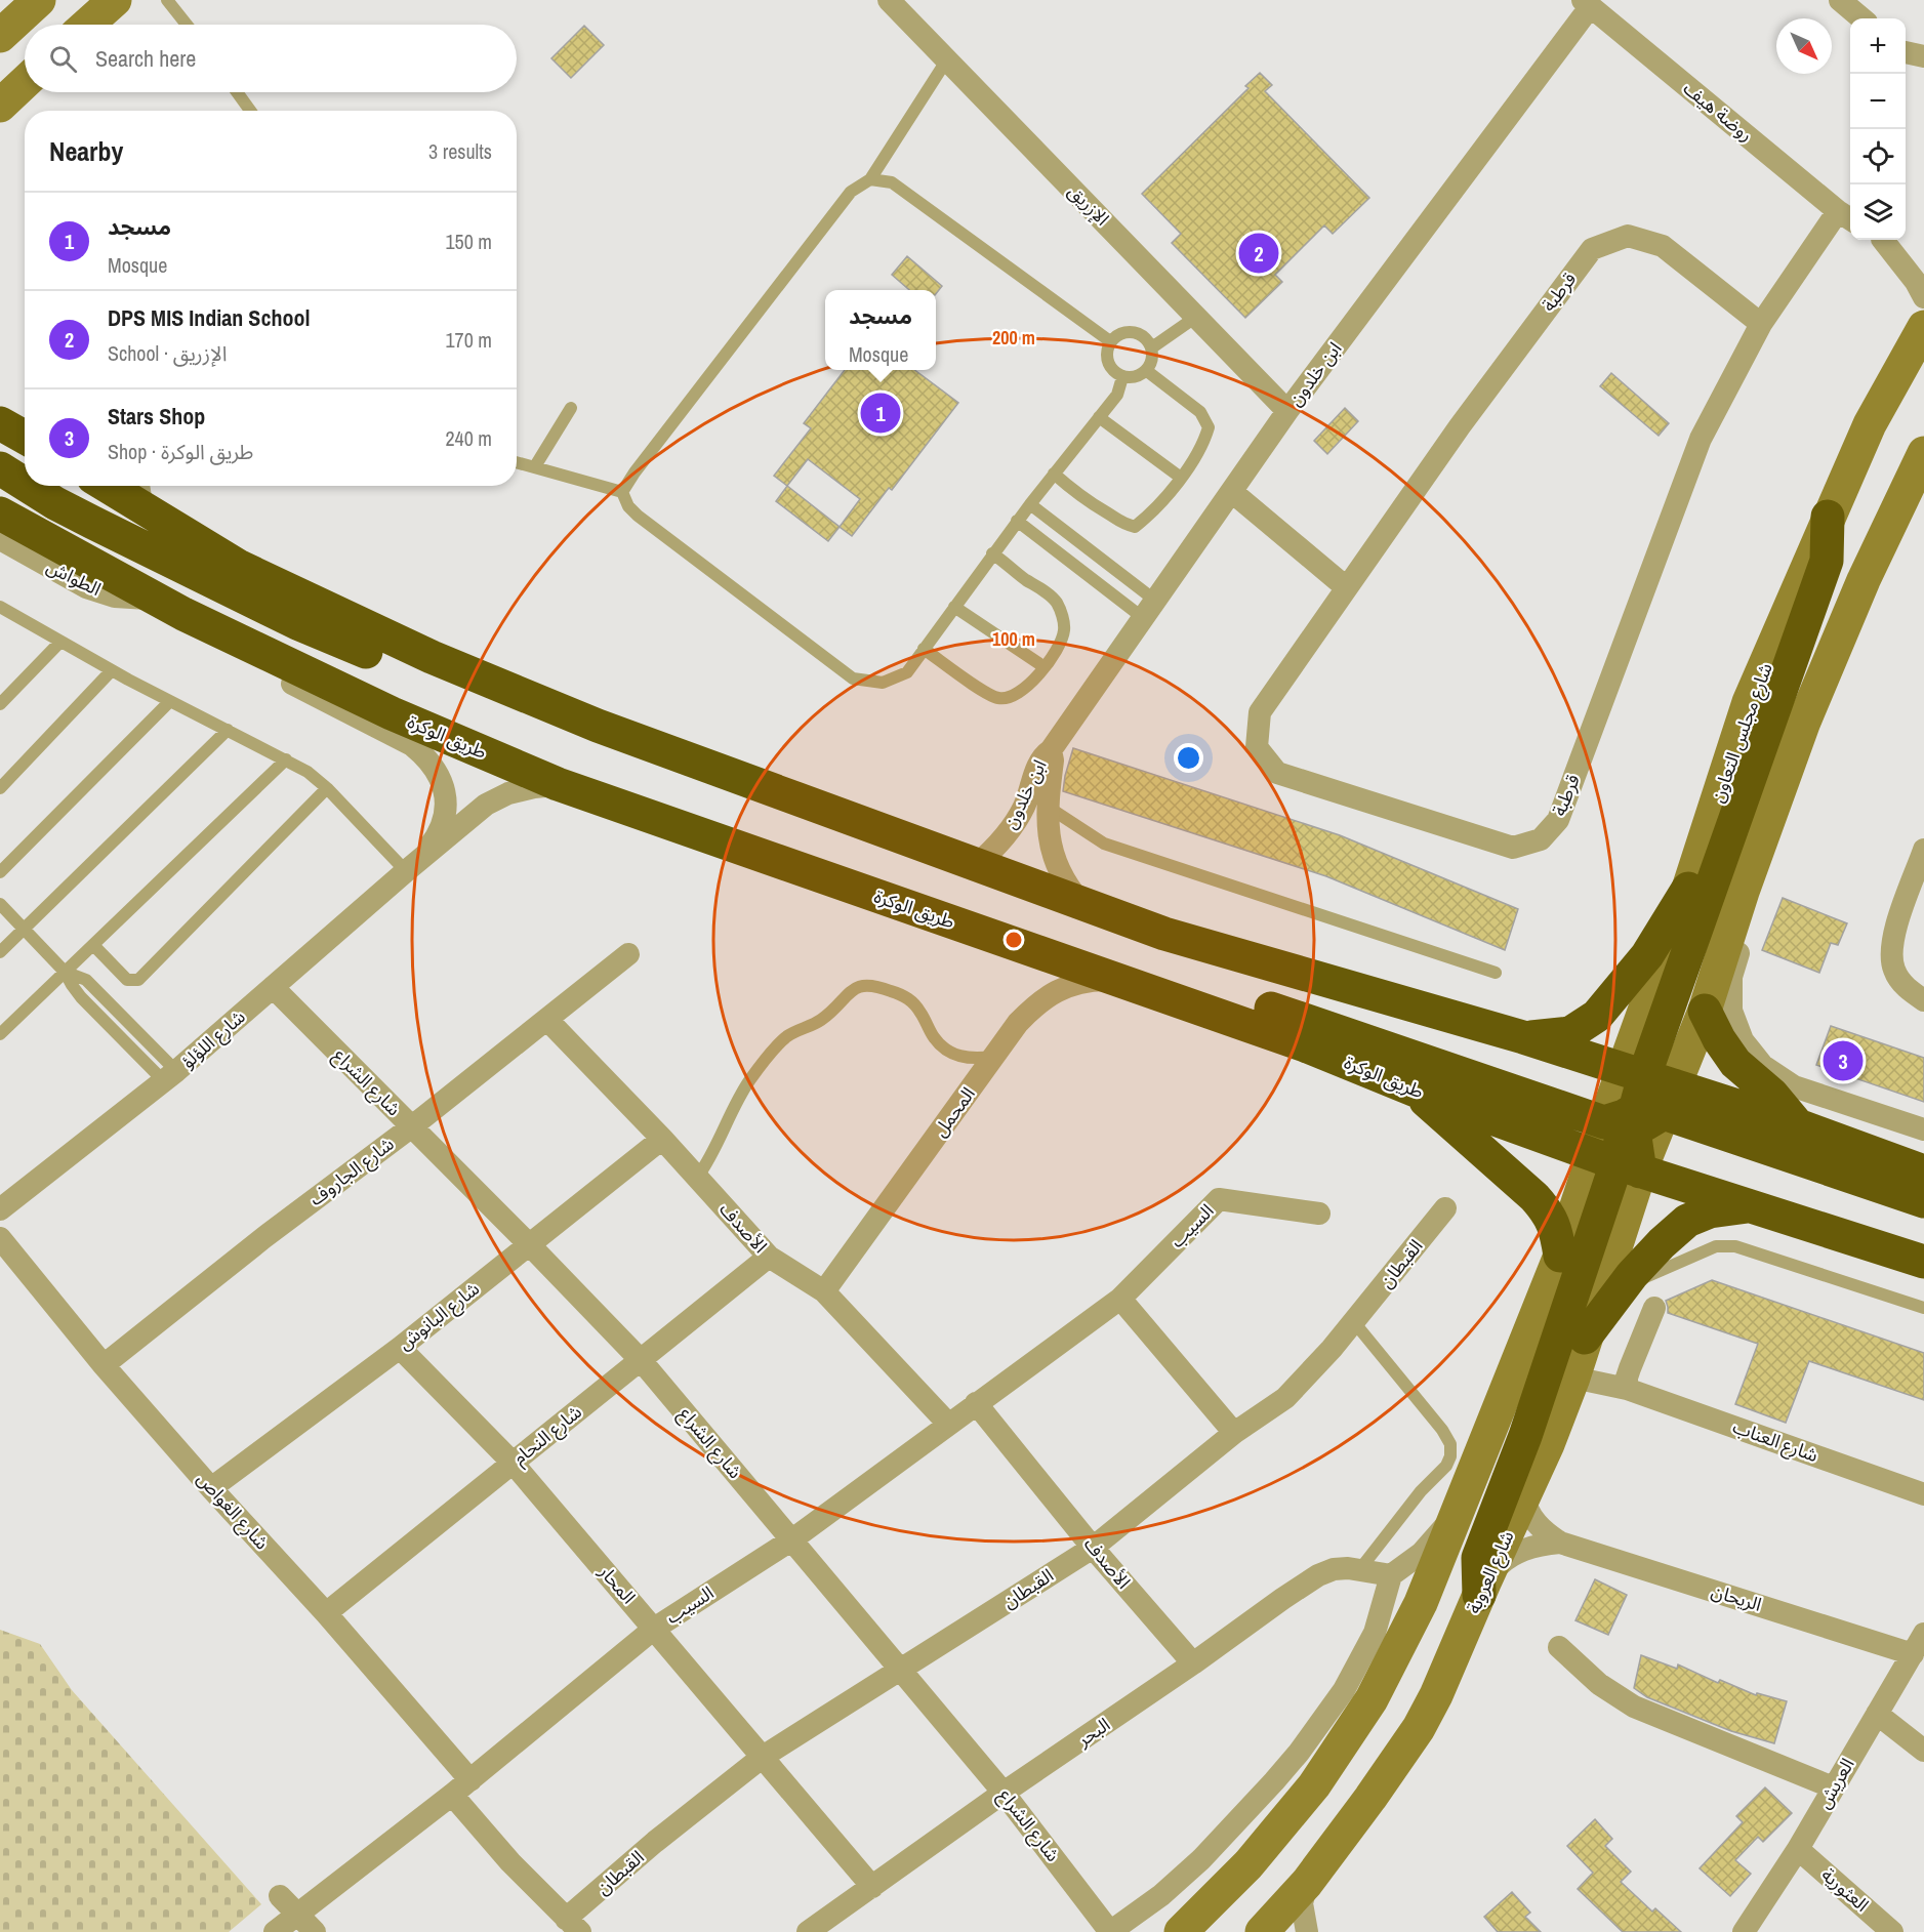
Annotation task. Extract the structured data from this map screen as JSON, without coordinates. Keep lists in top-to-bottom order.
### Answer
{
  "streets": {
    "highway": ["طريق الوكرة"],
    "street": [
      "روضة هيف",
      "الإزريق",
      "قرطبة",
      "ابن خلدون",
      "الطواش",
      "شارع مجلس التعاون",
      "شارع اللؤلؤ",
      "شارع الشراع",
      "المحمل",
      "شارع الجاروف",
      "السيب",
      "الأصدف",
      "القبطان",
      "شارع البانوش",
      "شارع النحام",
      "شارع العناب",
      "شارع الغواص",
      "شارع العروبة",
      "المحار",
      "الريحان",
      "البحر",
      "العريش",
      "العثورية"
    ]
  },
  "crossings": [
    ["روضة هيف", "قرطبة"],
    ["روضة هيف", "ابن خلدون"],
    ["الإزريق", "ابن خلدون"],
    ["ابن خلدون", "طريق الوكرة"],
    ["الطواش", "طريق الوكرة"],
    ["شارع مجلس التعاون", "طريق الوكرة"],
    ["شارع مجلس التعاون", "شارع العروبة"],
    ["طريق الوكرة", "شارع اللؤلؤ"],
    ["طريق الوكرة", "المحمل"],
    ["طريق الوكرة", "شارع العروبة"],
    ["شارع اللؤلؤ", "شارع الشراع"],
    ["شارع الشراع", "شارع الجاروف"],
    ["شارع الشراع", "السيب"],
    ["شارع الشراع", "القبطان"],
    ["شارع الشراع", "شارع البانوش"],
    ["شارع الشراع", "شارع النحام"],
    ["شارع الشراع", "البحر"],
    ["المحمل", "الأصدف"],
    ["شارع الجاروف", "الأصدف"],
    ["شارع الجاروف", "شارع الغواص"],
    ["السيب", "الأصدف"],
    ["السيب", "شارع الغواص"],
    ["السيب", "المحار"],
    ["الأصدف", "القبطان"],
    ["الأصدف", "شارع البانوش"],
    ["الأصدف", "شارع النحام"],
    ["الأصدف", "البحر"],
    ["القبطان", "المحار"],
    ["شارع البانوش", "شارع الغواص"],
    ["شارع البانوش", "المحار"],
    ["شارع النحام", "شارع الغواص"],
    ["شارع النحام", "المحار"],
    ["شارع العناب", "شارع العروبة"],
    ["شارع العروبة", "الريحان"],
    ["المحار", "البحر"],
    ["الريحان", "العريش"],
    ["العريش", "العثورية"]
  ],
  "north": "bottom right",
  "page": {
    "map_buttons": ["+", "−"],
    "search": "Search here",
    "heading": ["Nearby", "3 results"],
    "list": [
      {
        "mark": "1",
        "name": "مسجد",
        "note": "Mosque",
        "value": "150 m"
      },
      {
        "mark": "2",
        "name": "DPS MIS Indian School",
        "note": "School · الإزريق",
        "value": "170 m"
      },
      {
        "mark": "3",
        "name": "Stars Shop",
        "note": "Shop · طريق الوكرة",
        "value": "240 m"
      }
    ],
    "pins": ["2", "1", "3"],
    "popup": ["مسجد", "Mosque"]
  },
  "rings": ["200 m", "100 m"]
}
